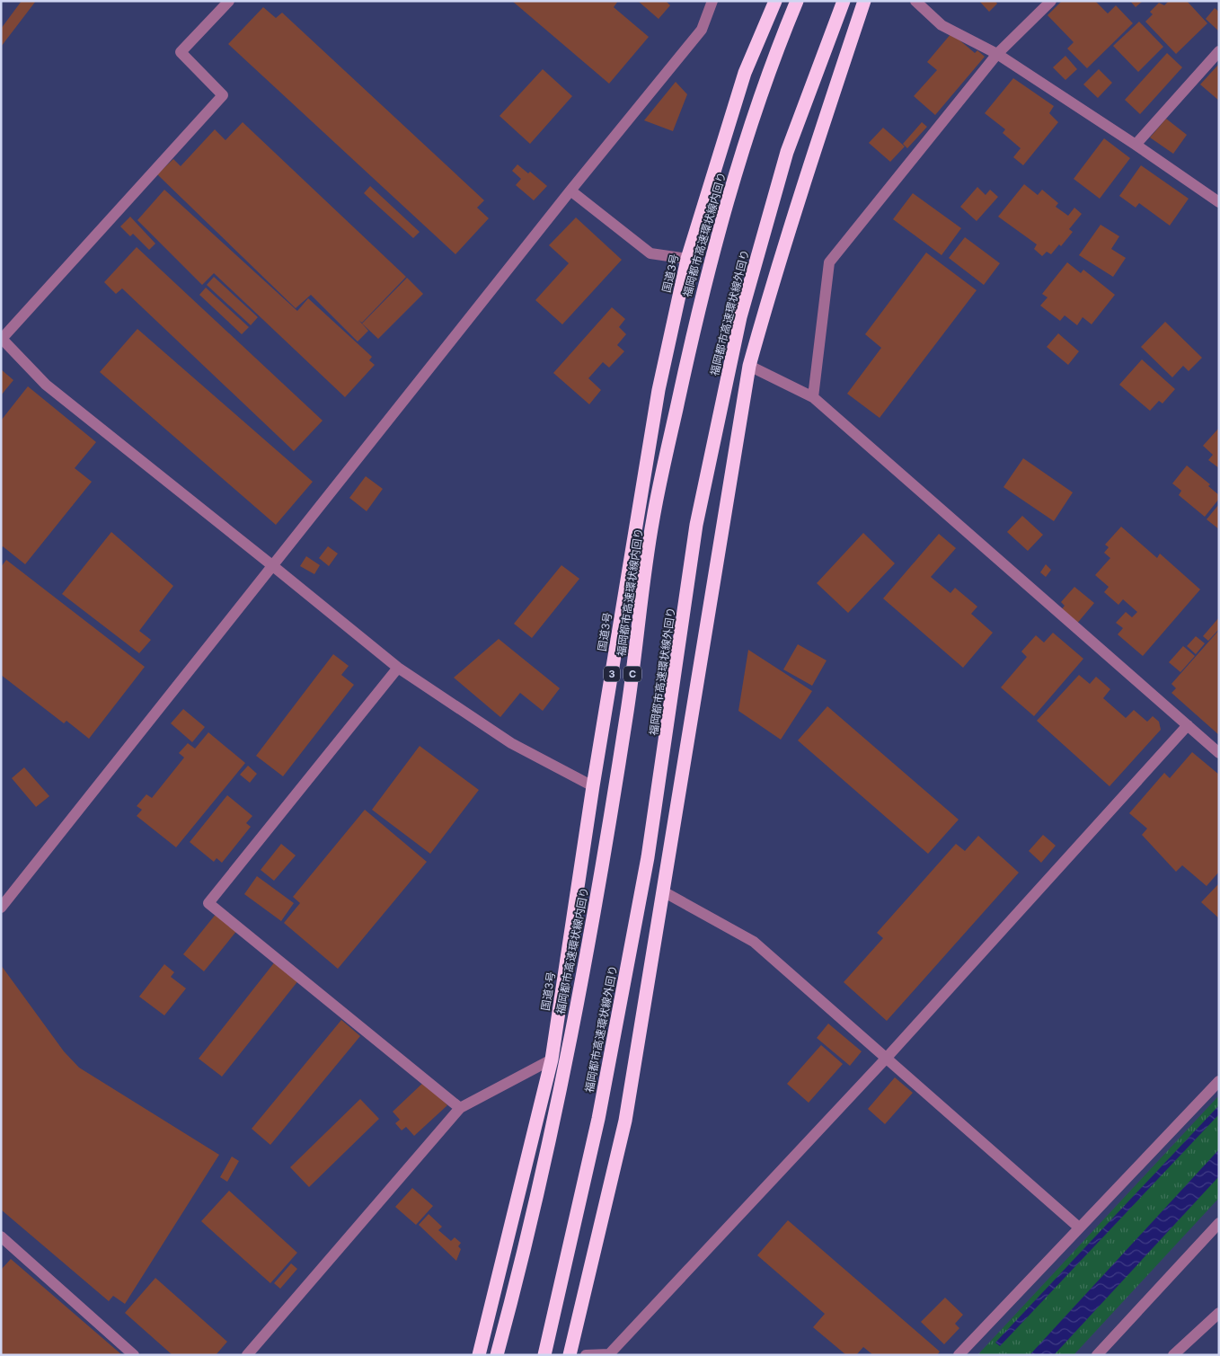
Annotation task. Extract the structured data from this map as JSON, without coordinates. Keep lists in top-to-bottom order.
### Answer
{
  "streets": {
    "highway": [
      "福岡都市高速環状線内回り",
      "国道3号",
      "福岡都市高速環状線外回り",
      "3",
      "C"
    ]
  }
}
